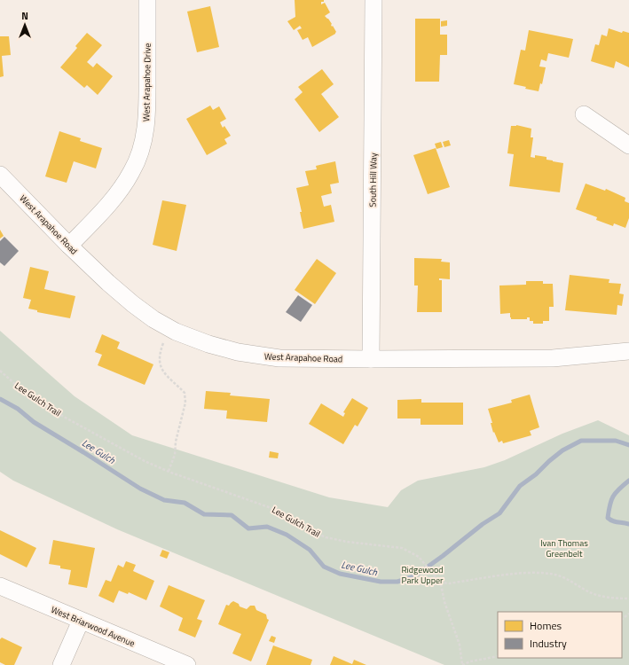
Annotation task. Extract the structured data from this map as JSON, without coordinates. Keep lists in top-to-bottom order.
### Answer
{
  "streets": {
    "street": [
      "West Arapahoe Drive",
      "South Hill Way",
      "West Arapahoe Road",
      "West Briarwood Avenue"
    ],
    "path": ["Lee Gulch Trail"]
  },
  "crossings": [
    ["West Arapahoe Drive", "West Arapahoe Road"],
    ["South Hill Way", "West Arapahoe Road"]
  ],
  "water": ["Lee Gulch"],
  "parks": ["Ivan Thomas Greenbelt", "Ridgewood Park Upper"],
  "legend": ["Homes", "Industry"],
  "north": "top"
}
